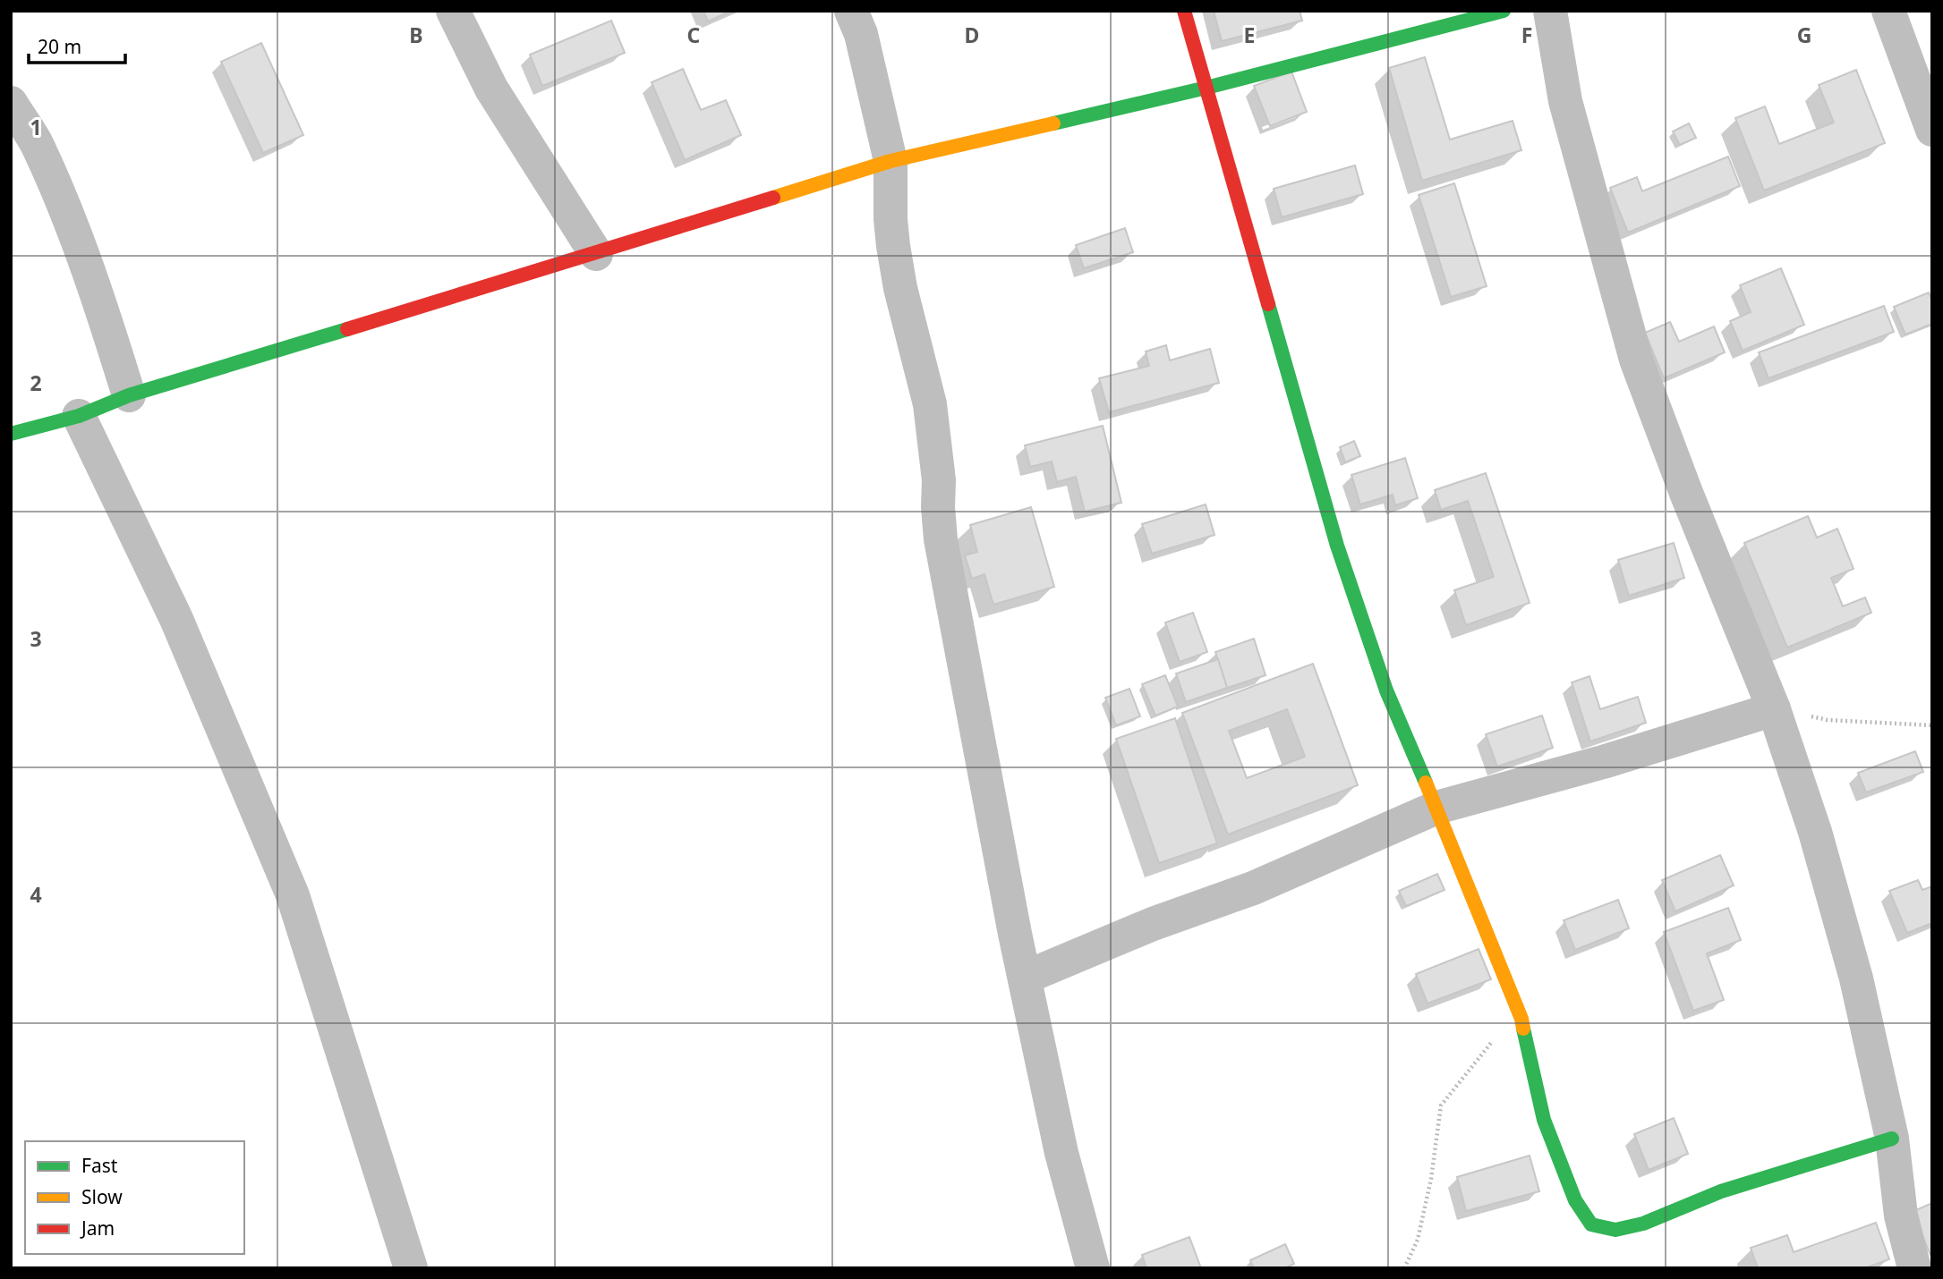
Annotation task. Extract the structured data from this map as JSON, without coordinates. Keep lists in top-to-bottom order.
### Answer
{
  "legend": ["Fast", "Slow", "Jam"],
  "scale_bar": "20 m",
  "grid": {
    "columns": [
      "B",
      "C",
      "D",
      "E",
      "F",
      "G"
    ],
    "rows": [
      "1",
      "2",
      "3",
      "4"
    ]
  }
}
